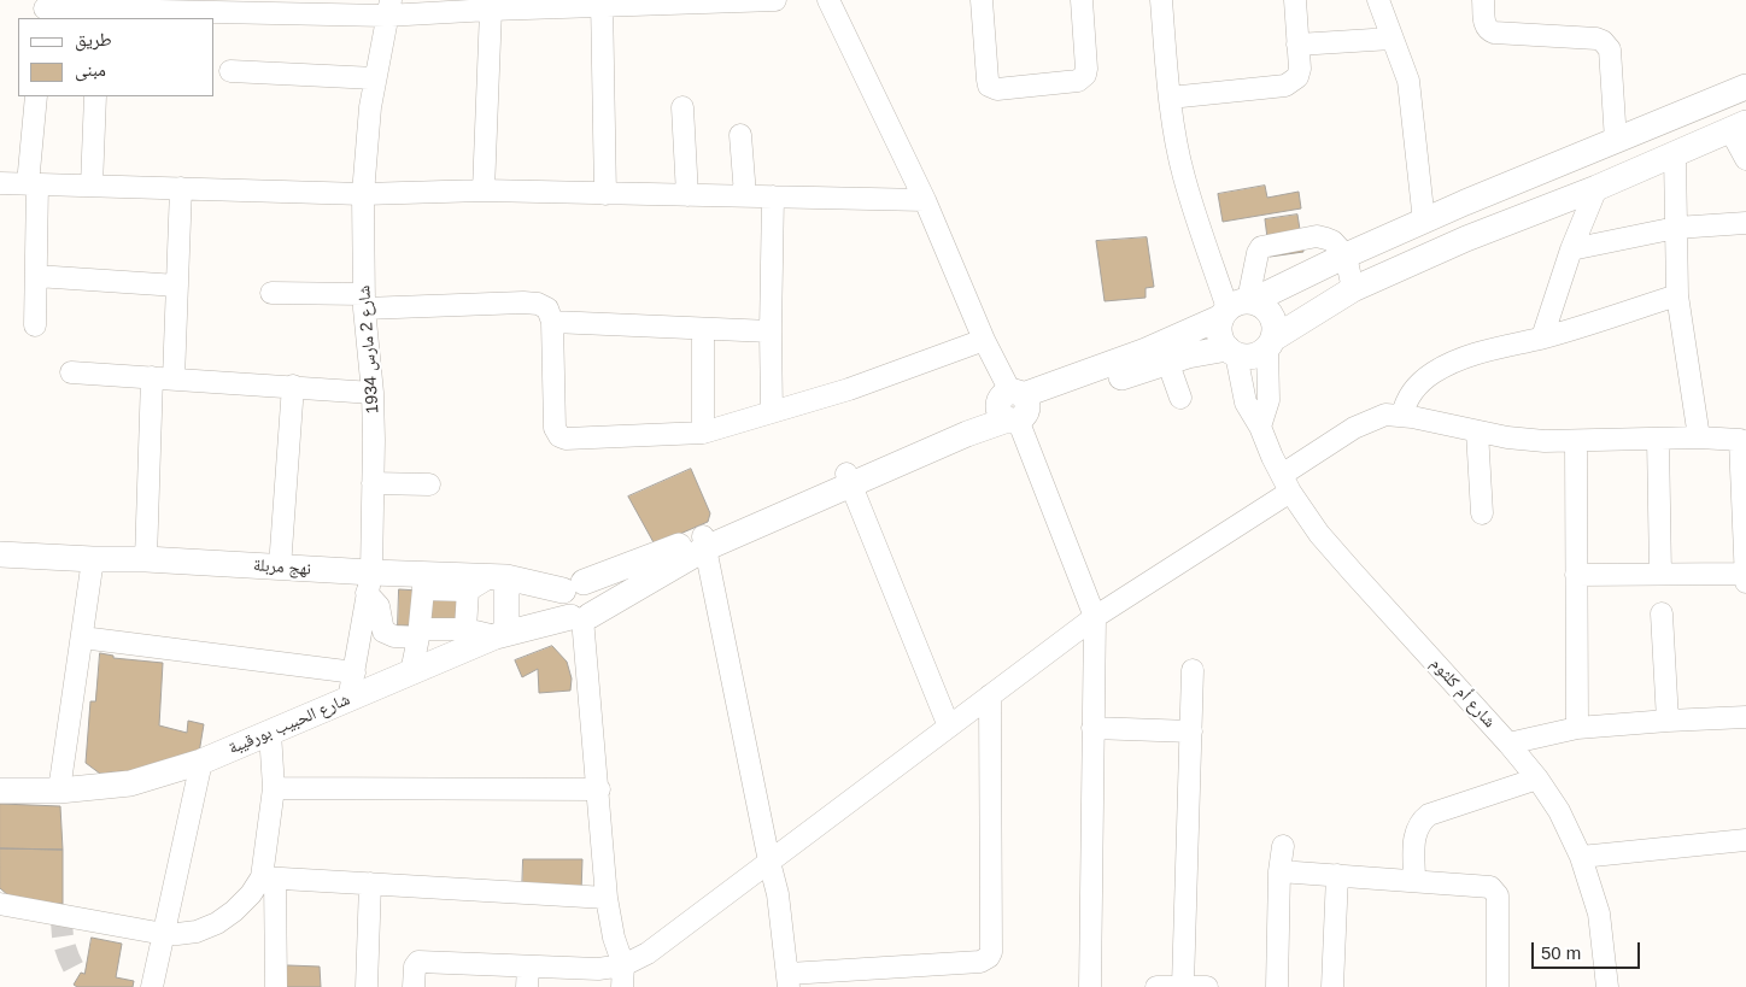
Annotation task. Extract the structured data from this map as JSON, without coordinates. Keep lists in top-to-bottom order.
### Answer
{
  "streets": {
    "main road": ["نهج مربلة", "شارع الحبيب بورقيبة"],
    "street": ["شارع 2 مارس 1934", "شارع أم كلثوم"]
  },
  "crossings": [
    ["شارع 2 مارس 1934", "نهج مربلة"],
    ["شارع 2 مارس 1934", "شارع الحبيب بورقيبة"]
  ],
  "legend": ["طريق", "مبنى"],
  "scale_bar": "50 m"
}
